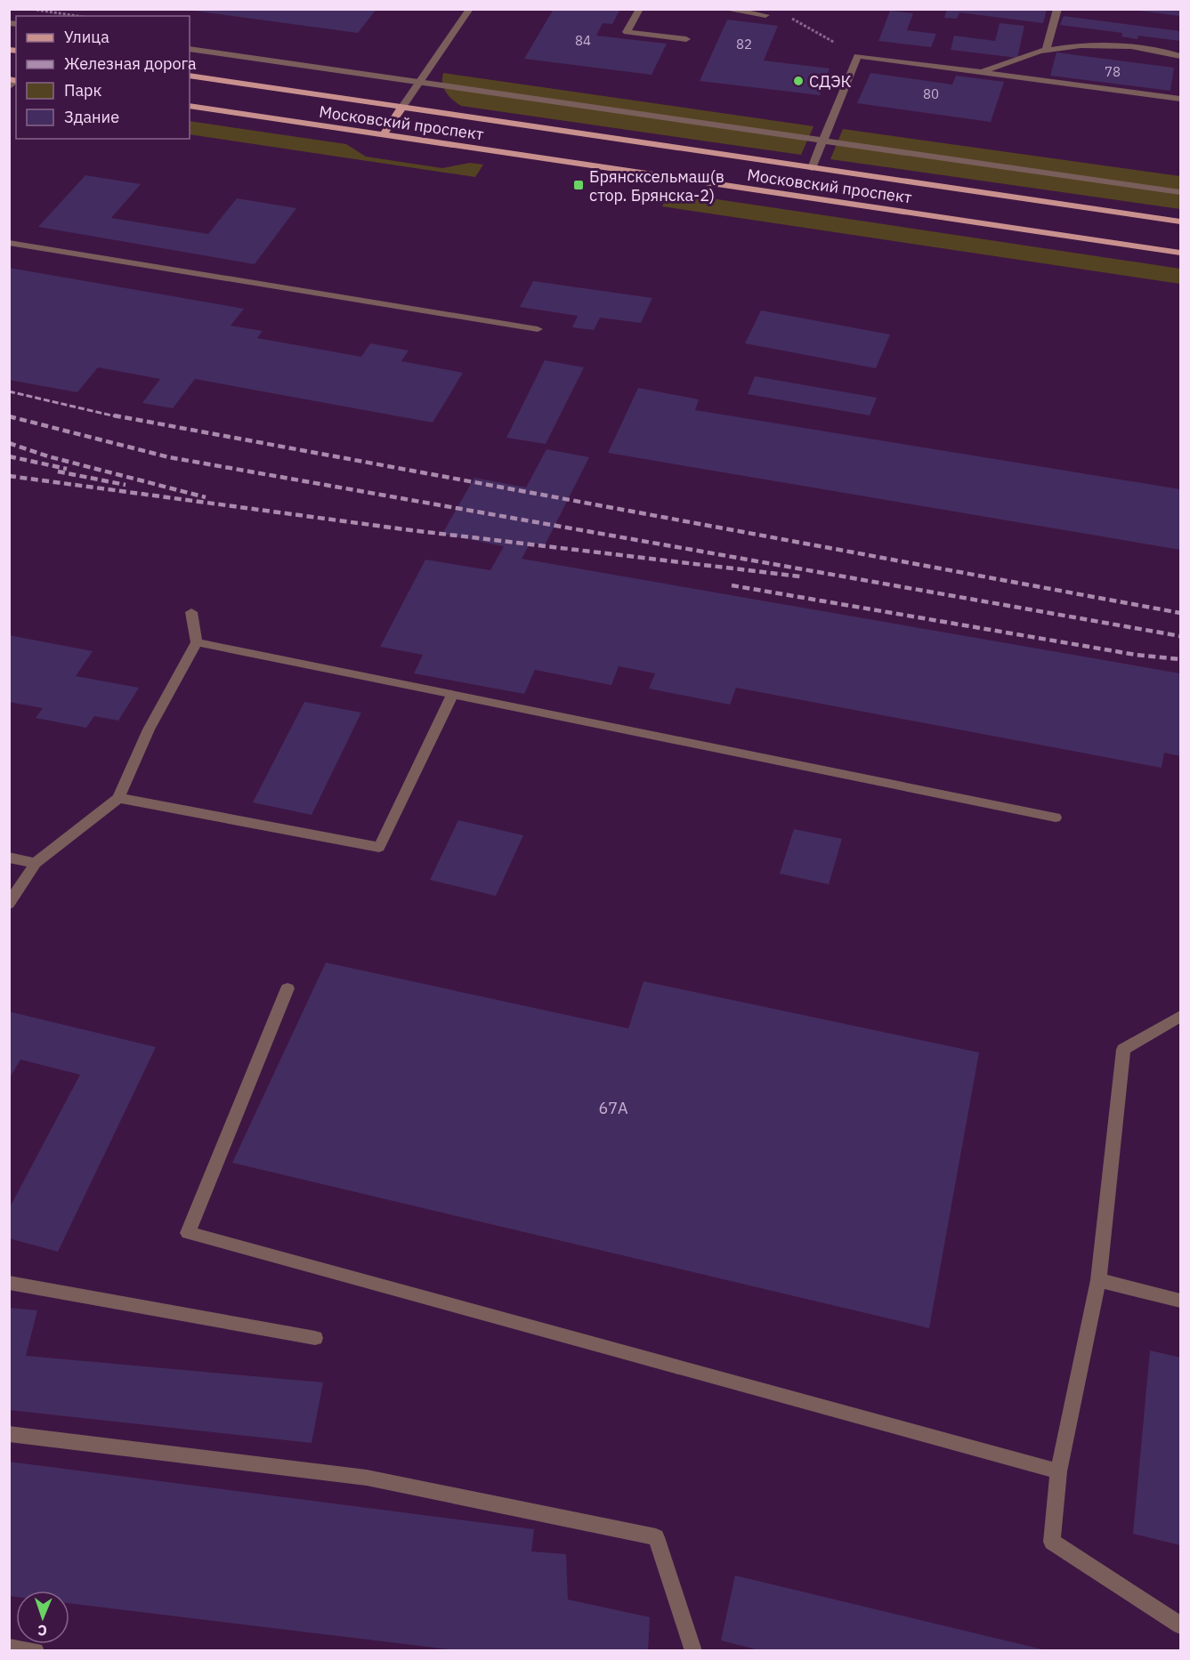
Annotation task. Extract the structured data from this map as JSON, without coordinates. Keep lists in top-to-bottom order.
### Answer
{
  "streets": {
    "main road": ["Московский проспект"]
  },
  "places": {
    "other": ["СДЭК"],
    "transit": ["Брянсксельмаш(в стор. Брянска-2)"]
  },
  "house_numbers": [
    "84",
    "82",
    "78",
    "80",
    "67А"
  ],
  "legend": [
    "Улица",
    "Железная дорога",
    "Парк",
    "Здание"
  ],
  "north": "bottom"
}
